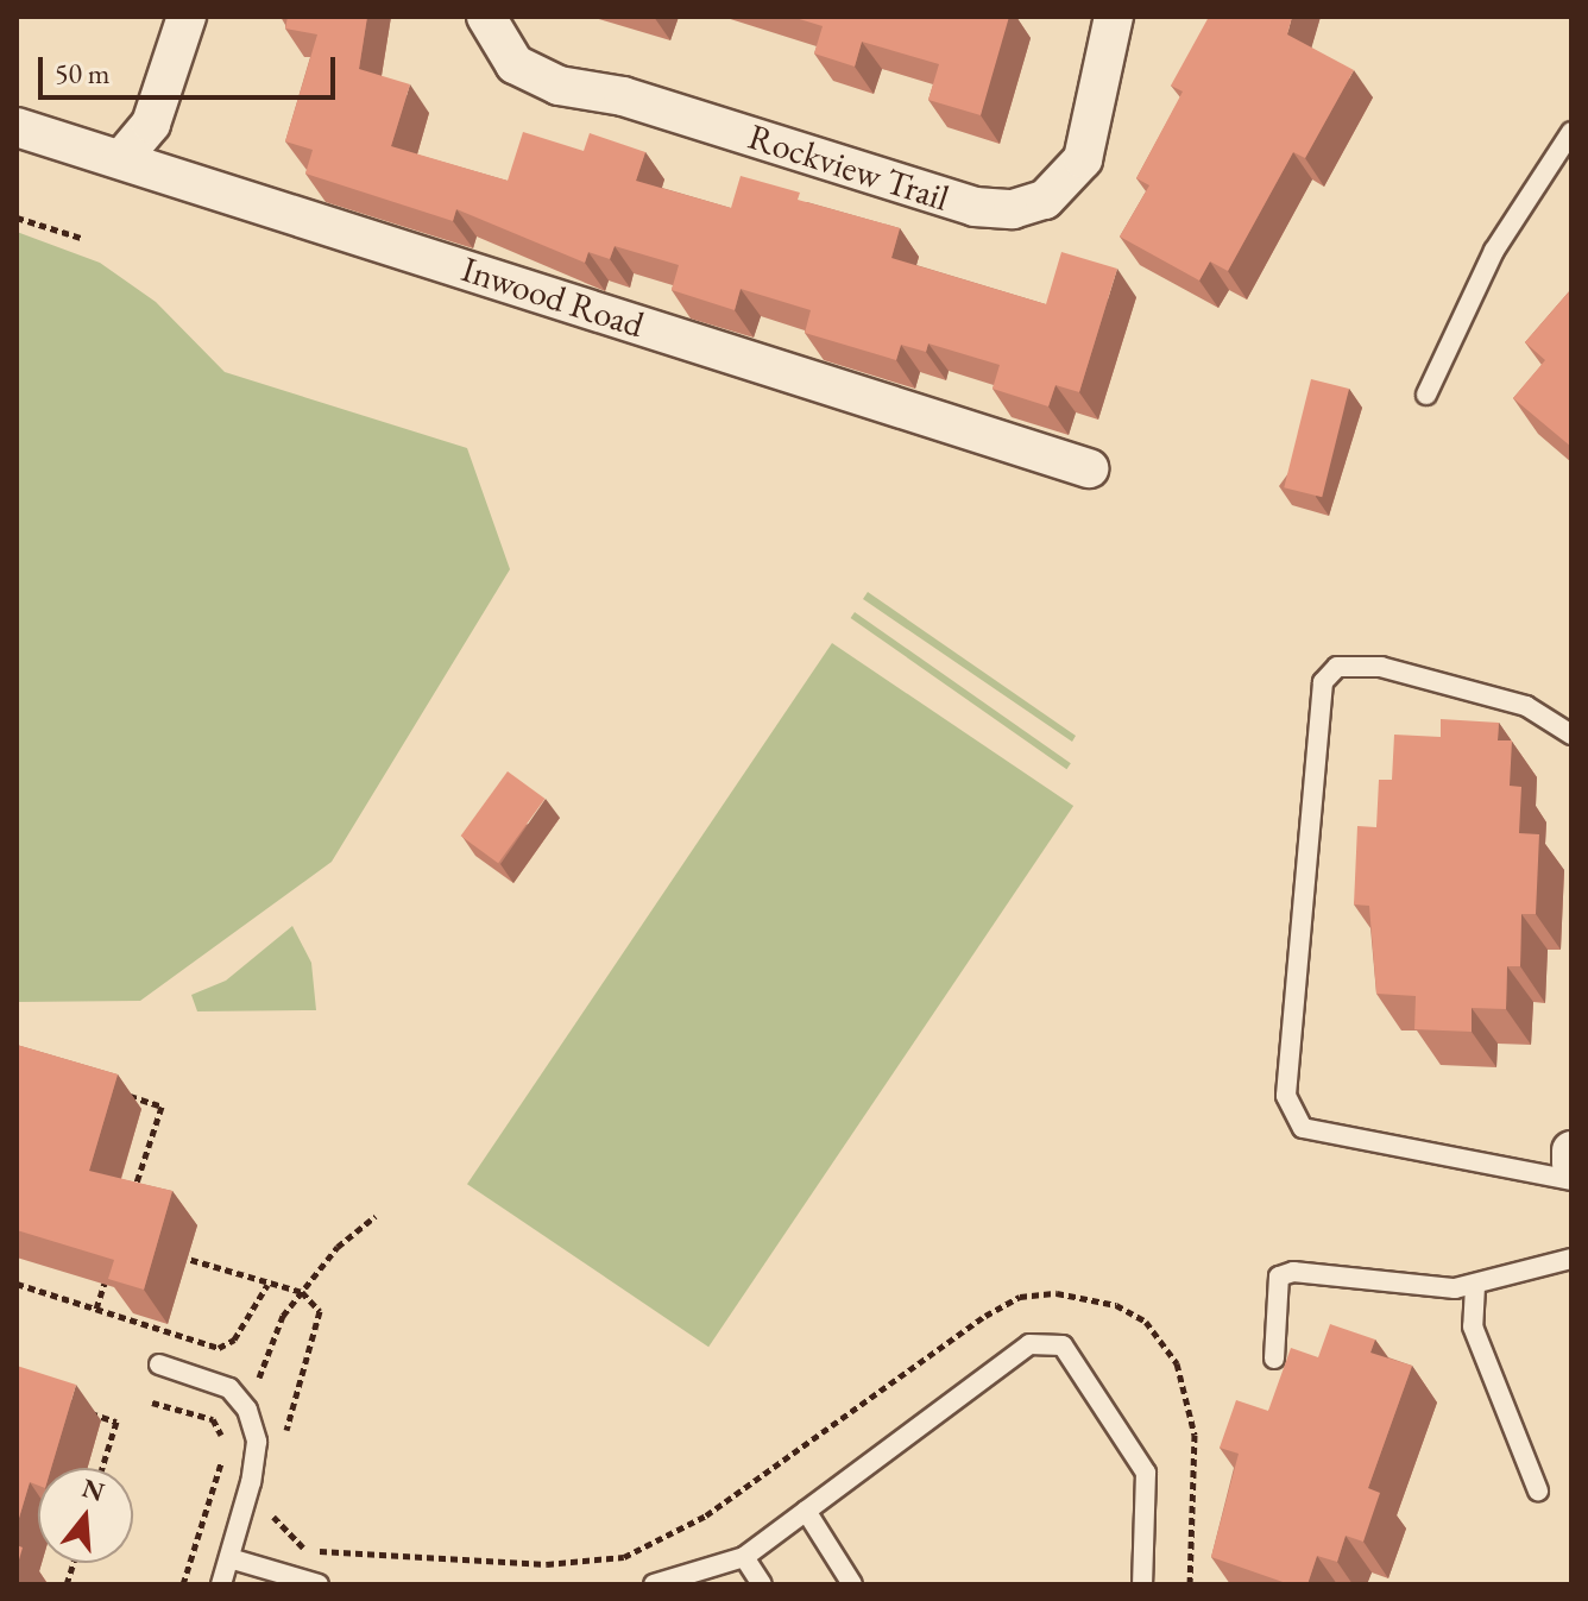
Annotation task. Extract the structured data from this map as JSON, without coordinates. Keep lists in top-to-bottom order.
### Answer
{
  "streets": {
    "street": ["Rockview Trail", "Inwood Road"]
  },
  "scale_bar": "50 m",
  "north": "top"
}
